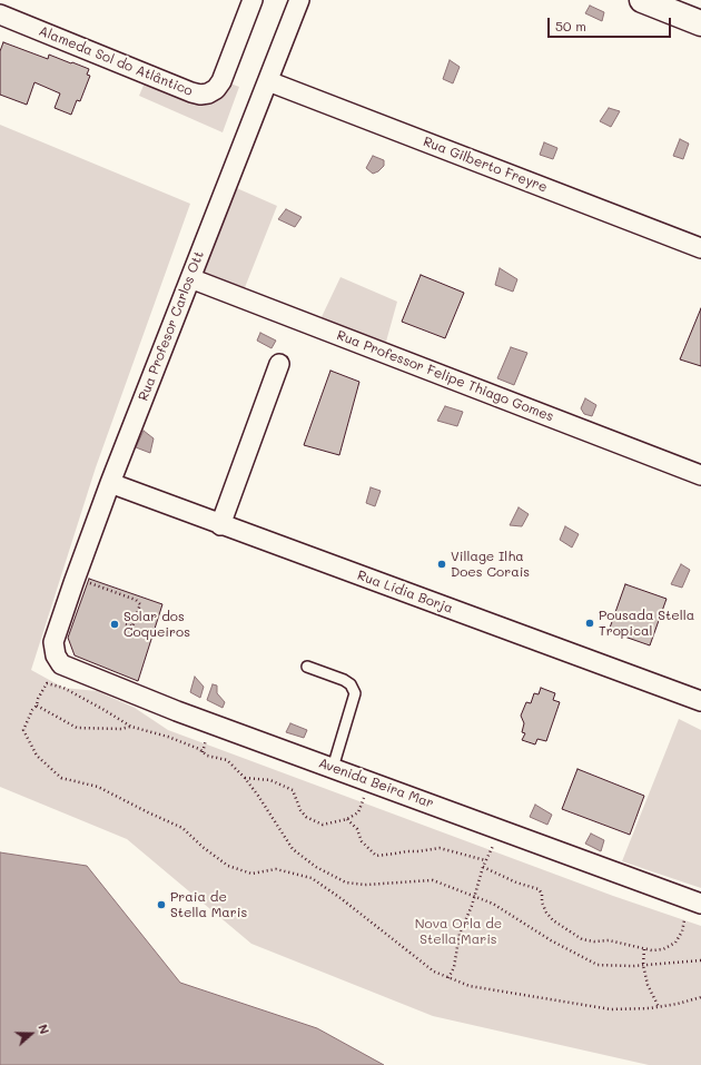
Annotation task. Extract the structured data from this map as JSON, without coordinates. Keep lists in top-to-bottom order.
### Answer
{
  "streets": {
    "street": [
      "Alameda Sol do Atlântico",
      "Rua Gilberto Freyre",
      "Rua Profesor Carlos Ott",
      "Rua Professor Felipe Thiago Gomes",
      "Rua Lídia Borja",
      "Avenida Beira Mar"
    ]
  },
  "crossings": [
    ["Rua Gilberto Freyre", "Rua Profesor Carlos Ott"],
    ["Rua Profesor Carlos Ott", "Rua Professor Felipe Thiago Gomes"],
    ["Rua Profesor Carlos Ott", "Rua Lídia Borja"],
    ["Rua Profesor Carlos Ott", "Avenida Beira Mar"]
  ],
  "parks": ["Nova Orla de Stella Maris"],
  "places": [
    "Village Ilha Does Corais",
    "Pousada Stella Tropical",
    "Solar dos Coqueiros",
    "Praia de Stella Maris"
  ],
  "scale_bar": "50 m",
  "north": "right"
}
